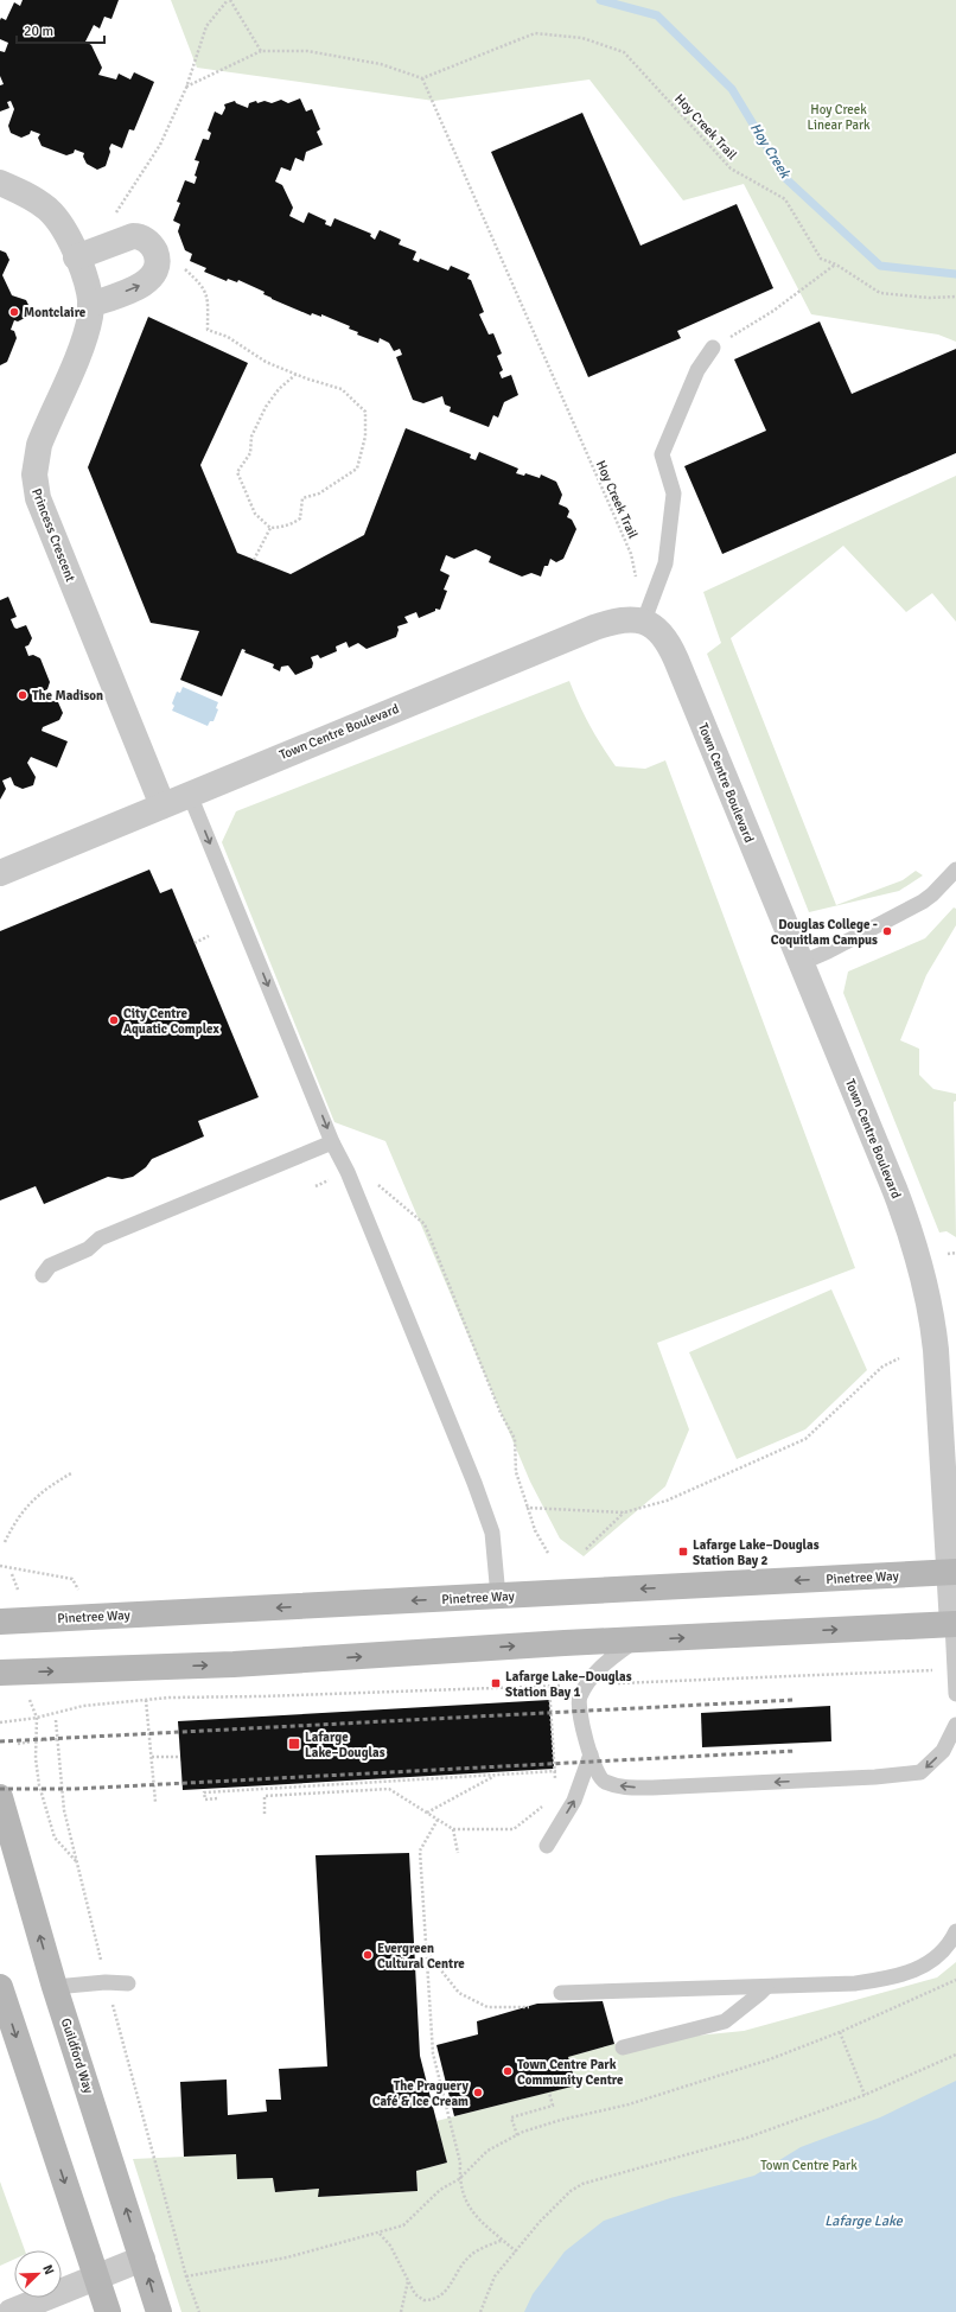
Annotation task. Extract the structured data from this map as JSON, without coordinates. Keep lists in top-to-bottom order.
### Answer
{
  "streets": {
    "main road": ["Pinetree Way", "Guildford Way"],
    "street": ["Princess Crescent", "Town Centre Boulevard"],
    "path": ["Hoy Creek Trail"]
  },
  "crossings": [
    ["Princess Crescent", "Town Centre Boulevard"],
    ["Town Centre Boulevard", "Pinetree Way"]
  ],
  "water": ["Hoy Creek", "Lafarge Lake"],
  "parks": ["Hoy Creek Linear Park", "Town Centre Park"],
  "places": {
    "other": [
      "Montclaire",
      "The Madison",
      "Douglas College - Coquitlam Campus",
      "City Centre Aquatic Complex",
      "Evergreen Cultural Centre",
      "Town Centre Park Community Centre",
      "The Praguery Café & Ice Cream"
    ],
    "transit": ["Lafarge Lake–Douglas Station Bay 2", "Lafarge Lake–Douglas Station Bay 1", "Lafarge Lake–Douglas"]
  },
  "scale_bar": "20 m",
  "north": "top right"
}
